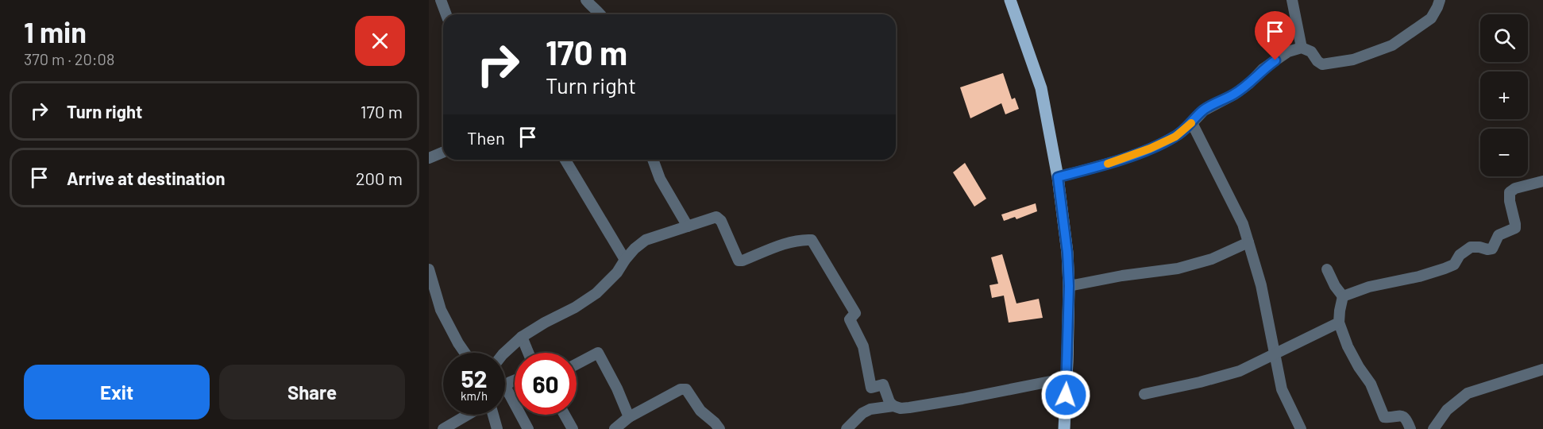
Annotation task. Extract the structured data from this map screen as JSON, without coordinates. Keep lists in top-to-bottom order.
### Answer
{
  "page": {
    "heading": ["1 min", "370 m · 20:08"],
    "map_buttons": ["+", "−"],
    "turn": ["170 m", "Turn right"],
    "list": [
      {
        "name": "Turn right",
        "value": "170 m"
      },
      {
        "name": "Arrive at destination",
        "value": "200 m"
      }
    ],
    "then": "Then",
    "speed": "52 km/h",
    "limit": "60",
    "buttons": ["Exit", "Share"]
  }
}
